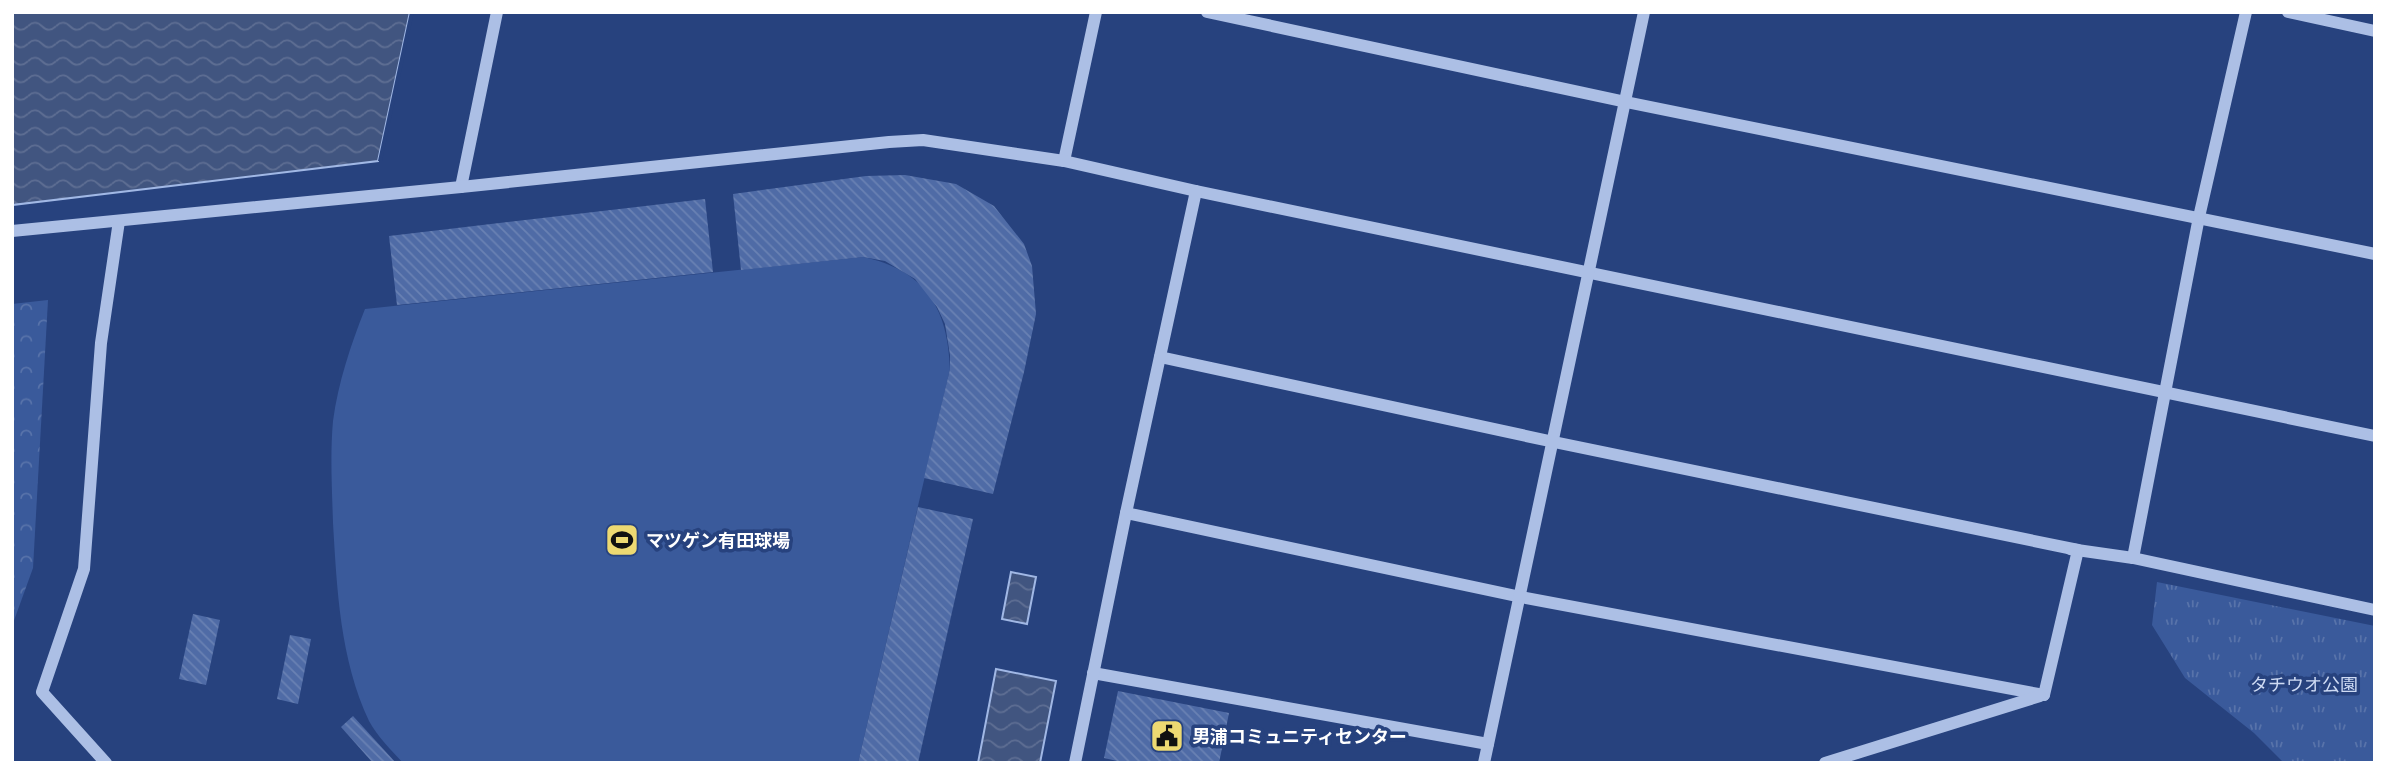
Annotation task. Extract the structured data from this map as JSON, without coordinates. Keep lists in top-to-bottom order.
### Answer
{
  "parks": ["タチウオ公園"],
  "places": {
    "sports": ["マツゲン有田球場"],
    "public building": ["男浦コミュニティセンター"]
  }
}
